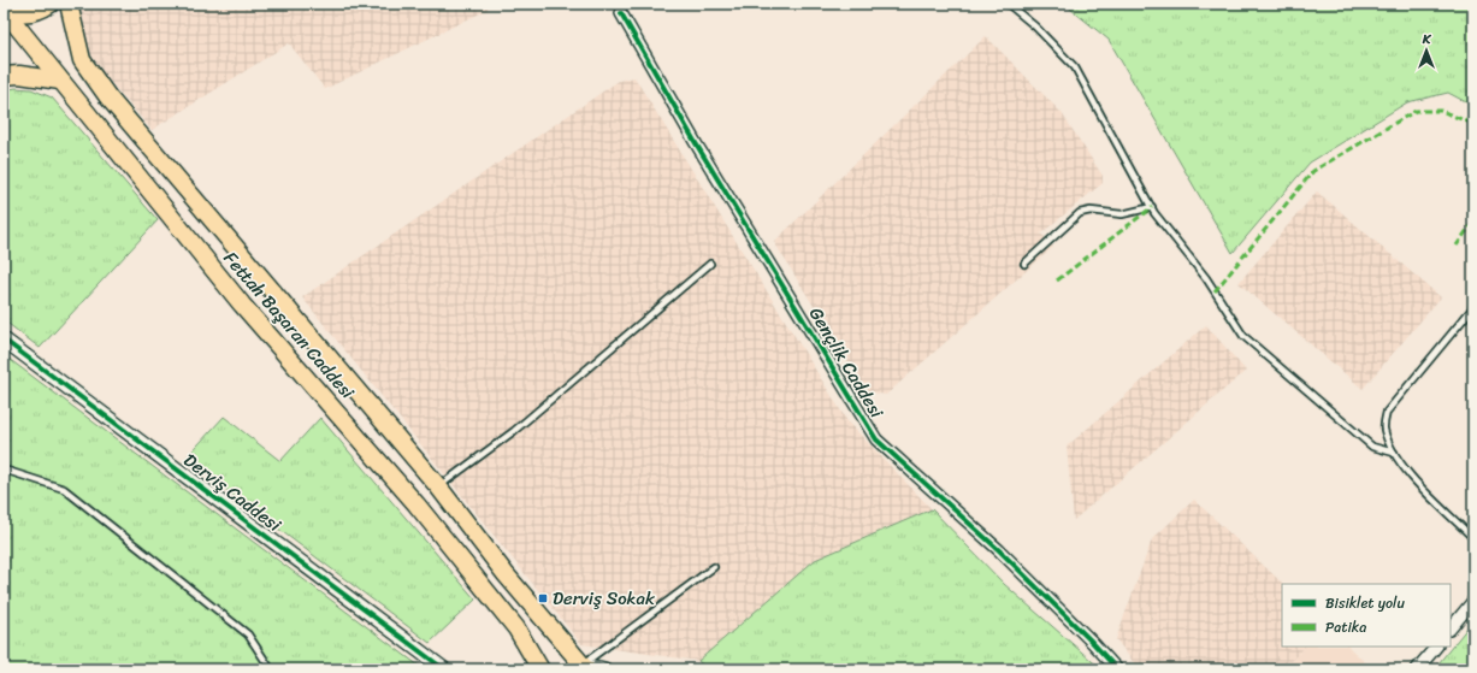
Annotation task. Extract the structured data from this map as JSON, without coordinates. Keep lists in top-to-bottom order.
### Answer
{
  "streets": {
    "main road": ["Fettah Başaran Caddesi"],
    "street": ["Gençlik Caddesi", "Derviş Caddesi"]
  },
  "places": {
    "transit": ["Derviş Sokak"]
  },
  "legend": ["Bisiklet yolu", "Patika"],
  "north": "top"
}
